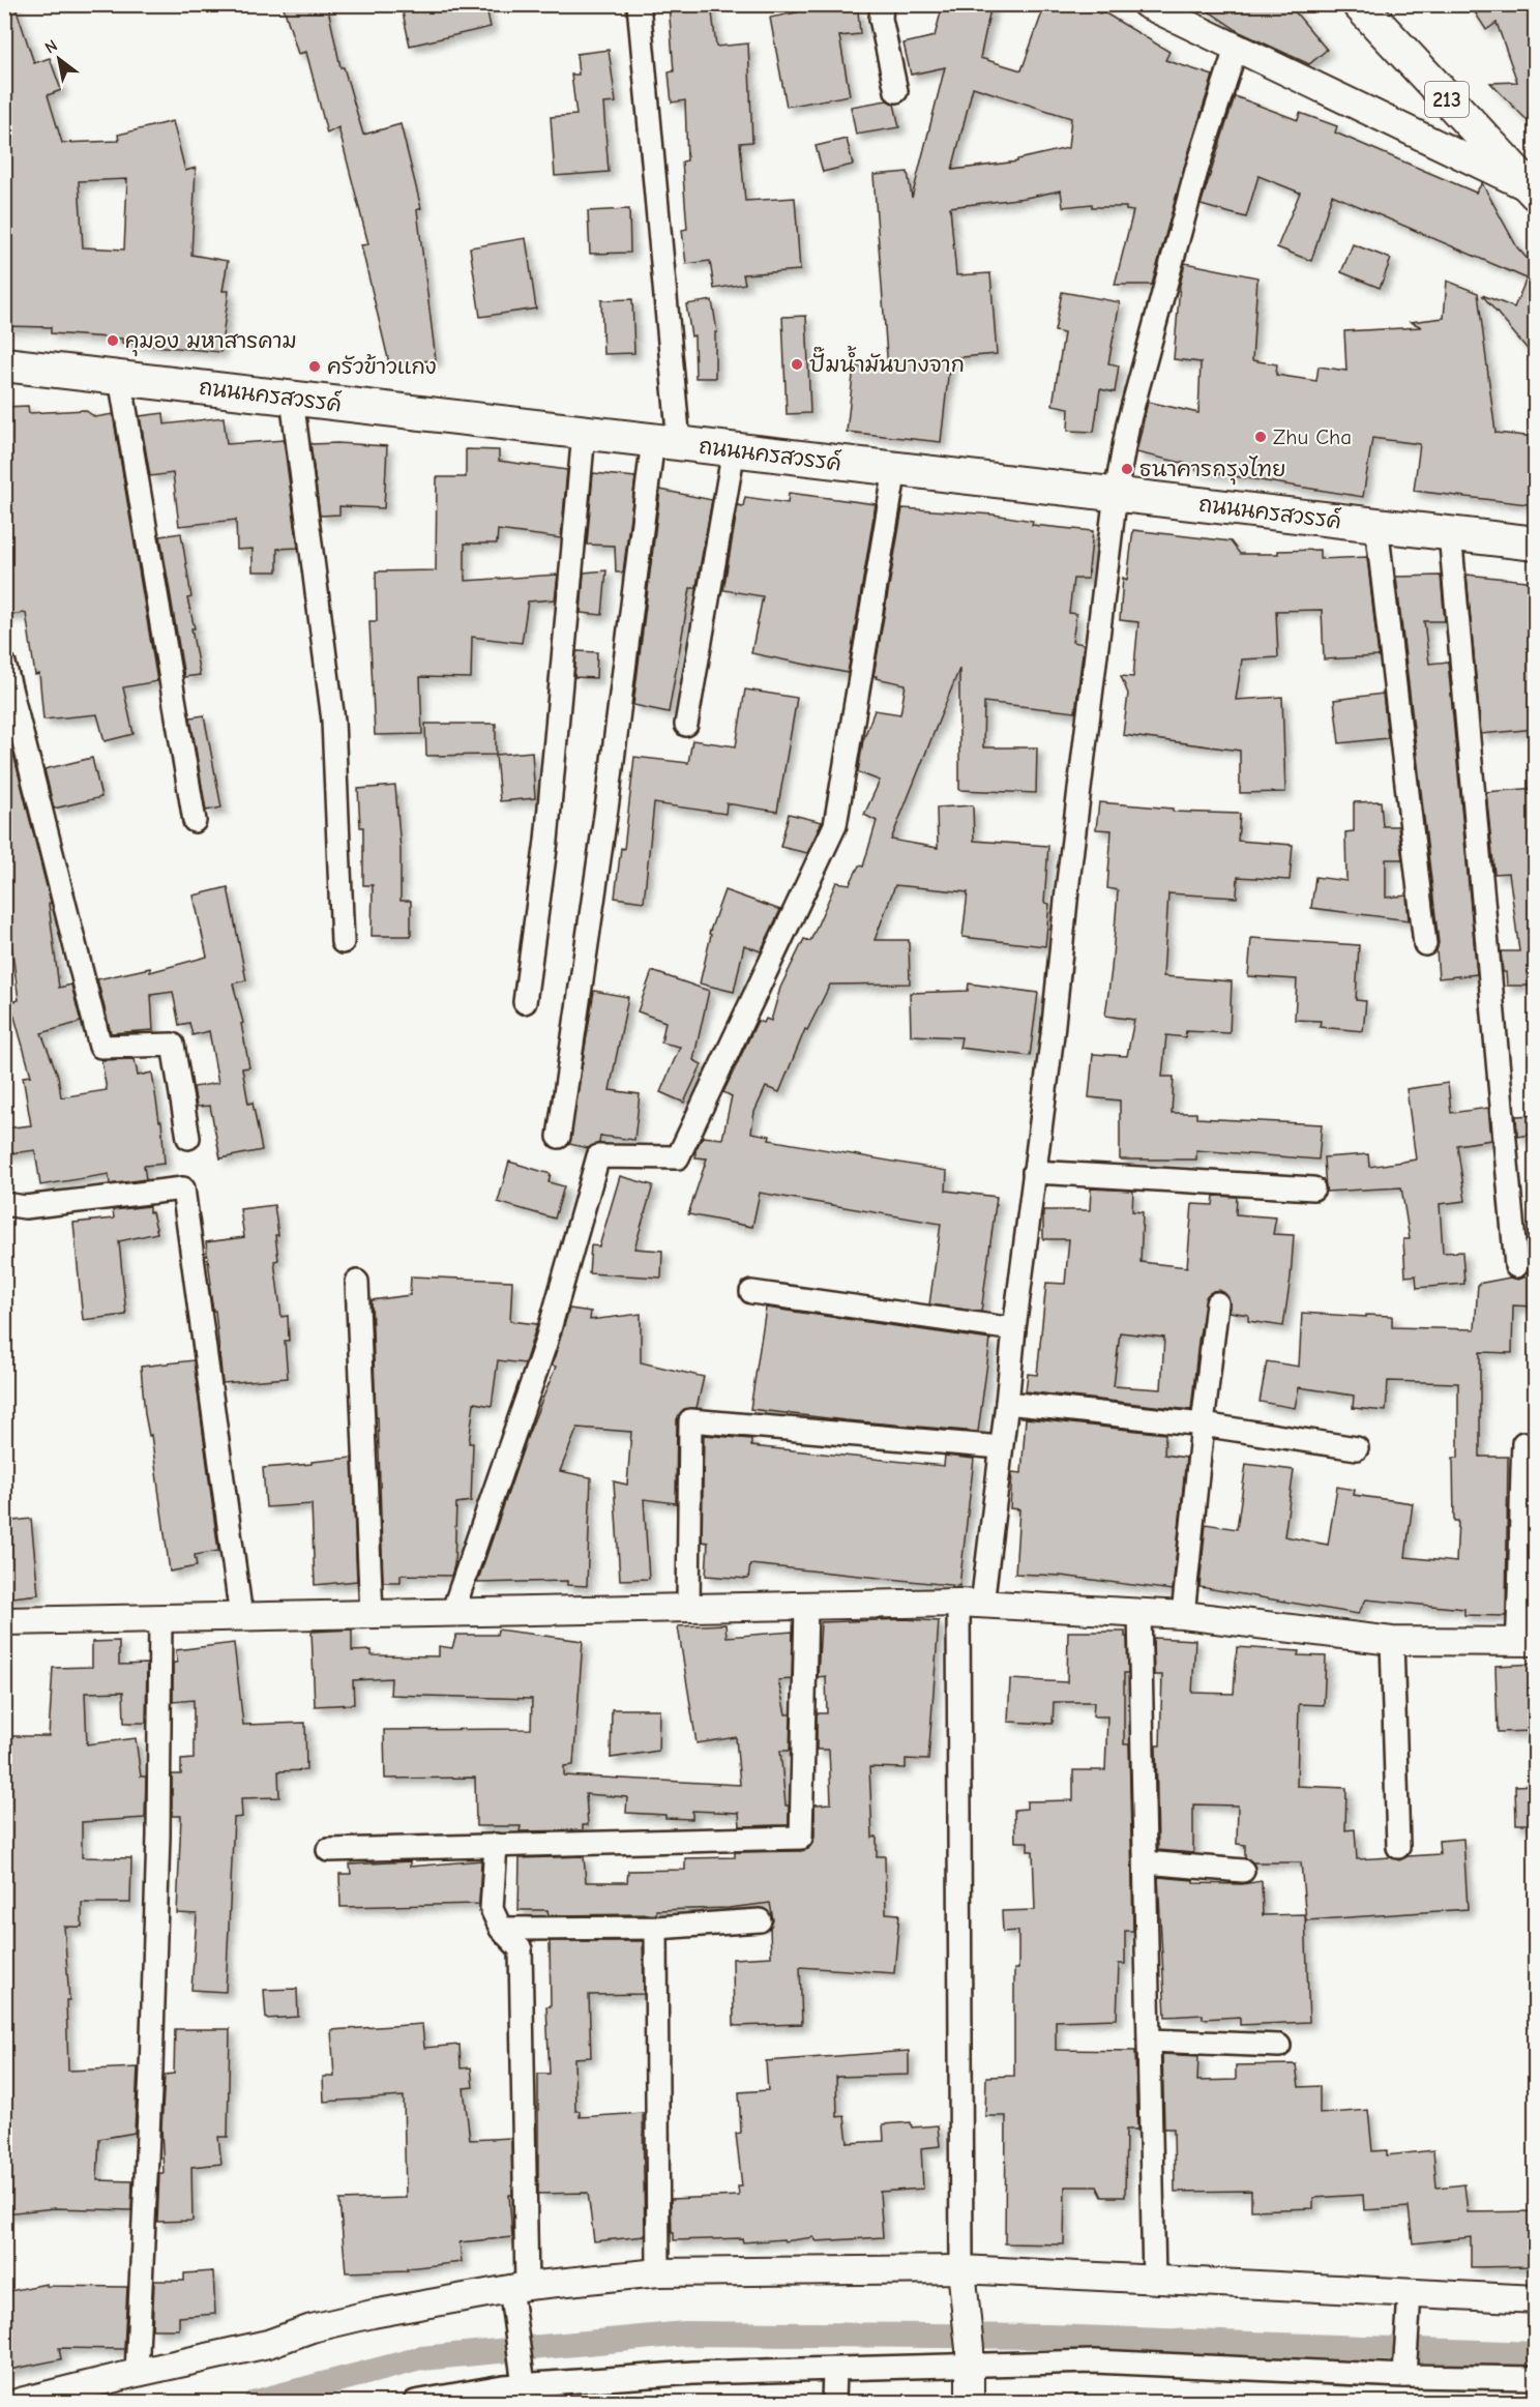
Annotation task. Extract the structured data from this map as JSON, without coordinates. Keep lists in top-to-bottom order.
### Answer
{
  "streets": {
    "main road": ["213", "ถนนนครสวรรค์"]
  },
  "places": [
    "คุมอง มหาสารคาม",
    "ปั๊มน้ำมันบางจาก",
    "ครัวข้าวแกง",
    "Zhu Cha",
    "ธนาคารกรุงไทย"
  ],
  "north": "top left"
}
